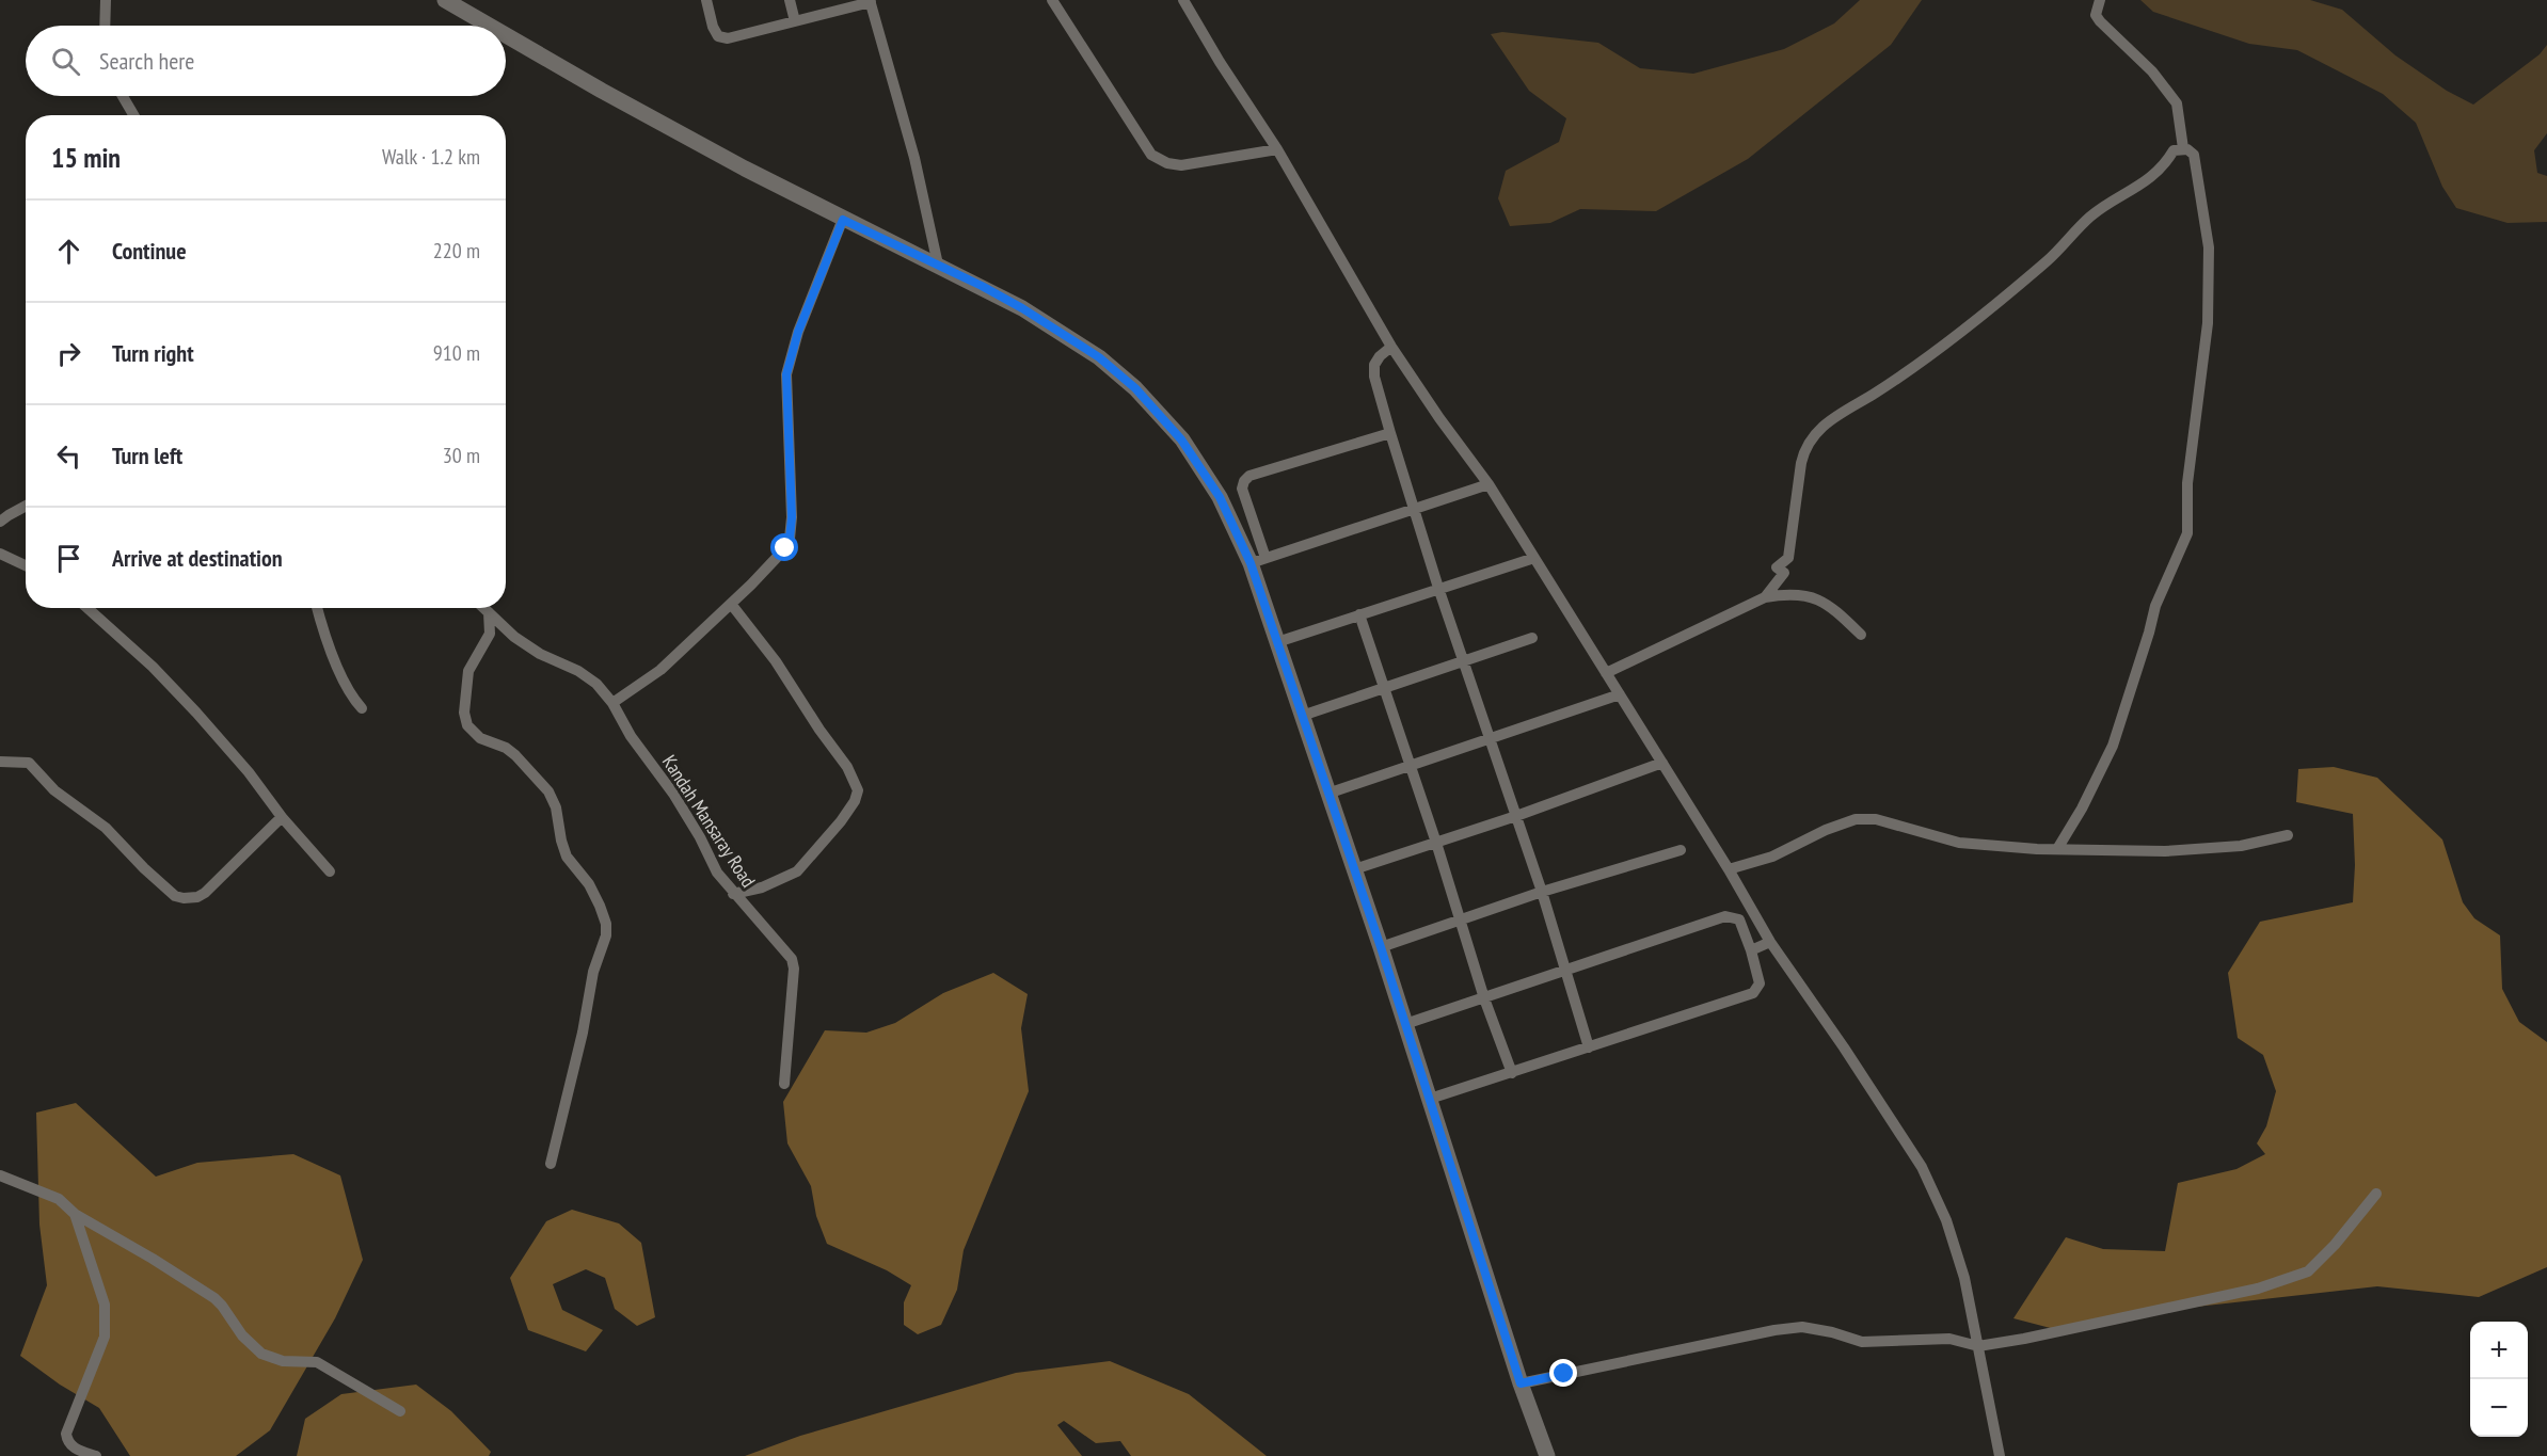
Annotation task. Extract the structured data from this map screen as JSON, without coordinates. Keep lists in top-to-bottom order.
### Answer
{
  "streets": {
    "street": ["Kandah Mansaray Road"]
  },
  "page": {
    "search": "Search here",
    "heading": ["15 min", "Walk · 1.2 km"],
    "list": [
      ["Continue", "220 m"],
      ["Turn right", "910 m"],
      ["Turn left", "30 m"],
      "Arrive at destination"
    ],
    "map_buttons": ["+", "−"]
  }
}
